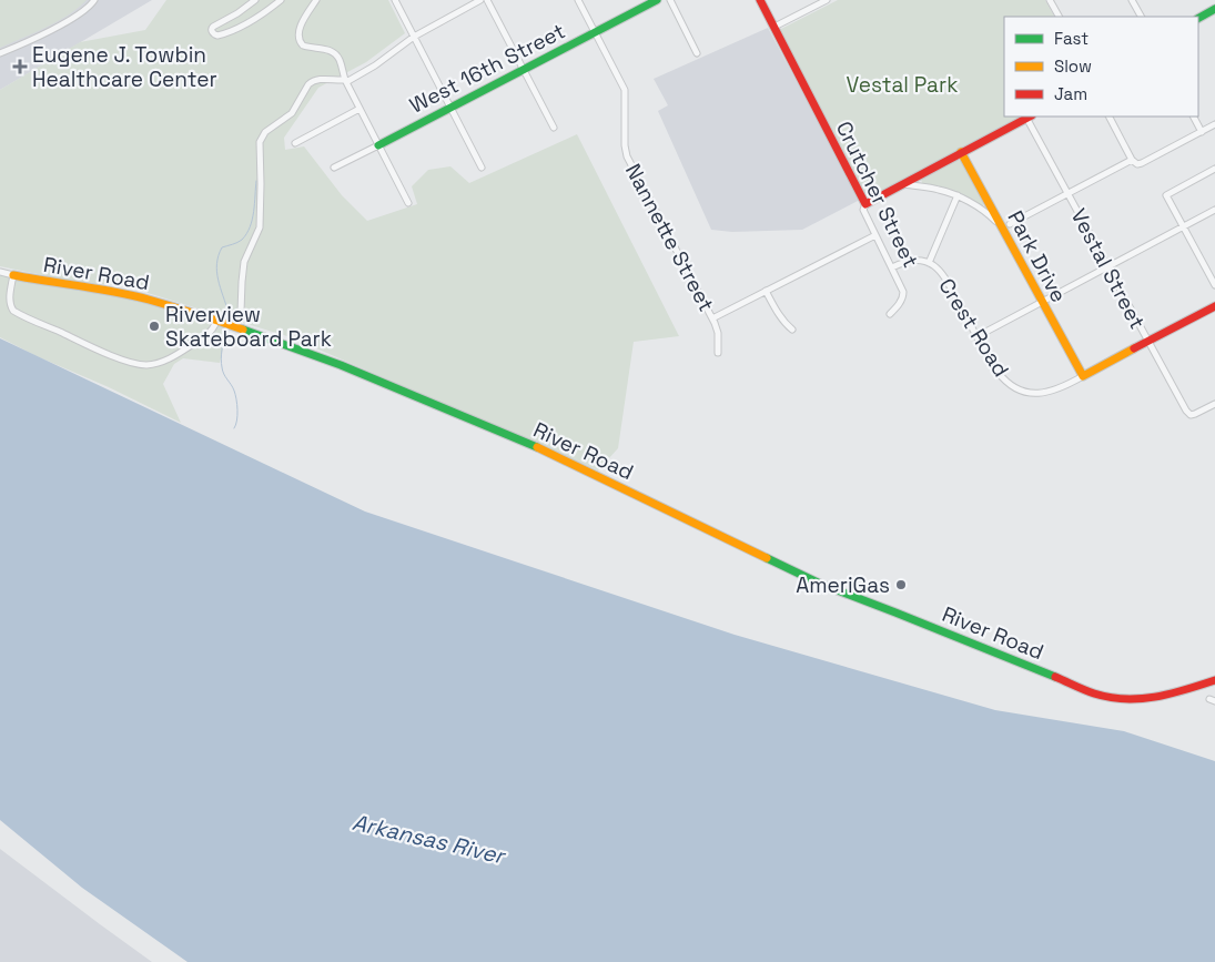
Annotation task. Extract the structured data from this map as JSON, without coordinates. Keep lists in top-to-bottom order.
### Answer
{
  "streets": {
    "street": [
      "West 16th Street",
      "Crutcher Street",
      "Nannette Street",
      "Park Drive",
      "Vestal Street",
      "River Road",
      "Crest Road"
    ]
  },
  "crossings": [
    ["West 16th Street", "Nannette Street"],
    ["Crutcher Street", "Crest Road"],
    ["Park Drive", "Crest Road"]
  ],
  "water": ["Arkansas River"],
  "parks": ["Vestal Park"],
  "places": {
    "health": ["Eugene J. Towbin Healthcare Center"],
    "other": ["Riverview Skateboard Park", "AmeriGas"]
  },
  "legend": ["Fast", "Slow", "Jam"]
}
